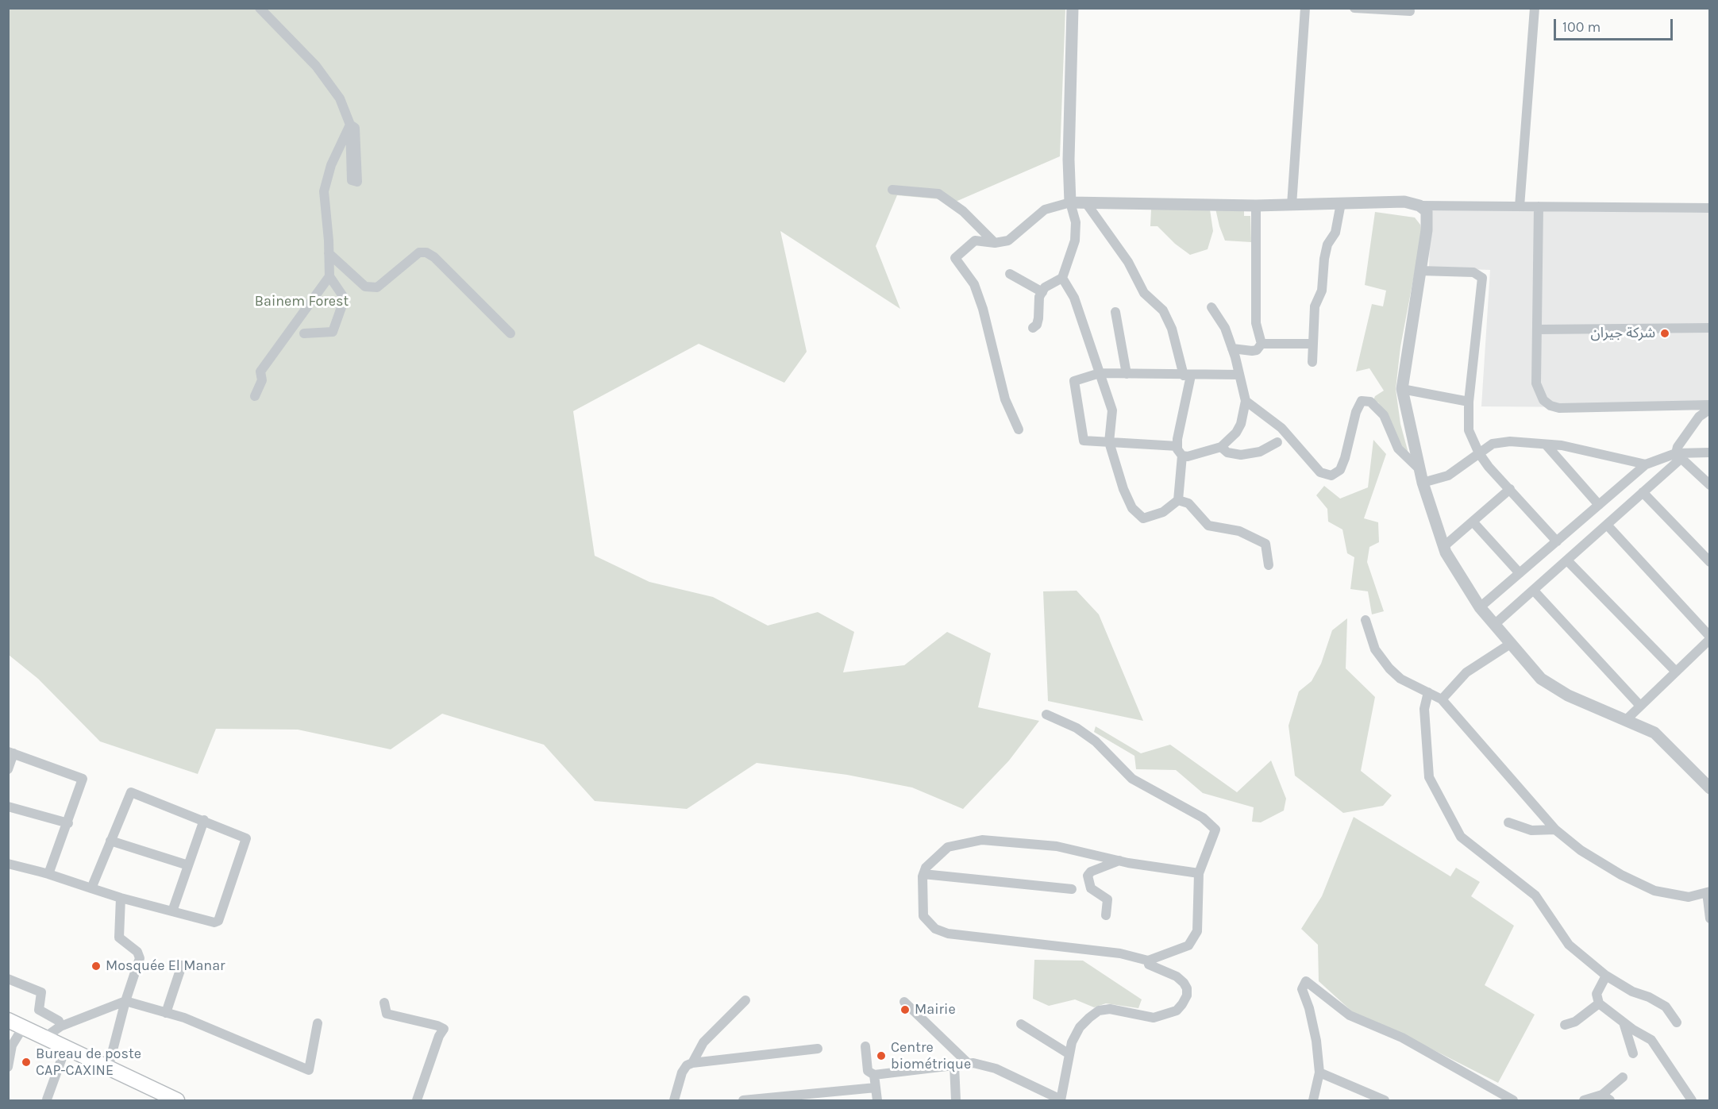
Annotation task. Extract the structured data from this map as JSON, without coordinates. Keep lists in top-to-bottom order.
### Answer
{
  "parks": ["Bainem Forest"],
  "places": [
    "شركة جيران",
    "Mosquée El Manar",
    "Mairie",
    "Centre biométrique",
    "Bureau de poste CAP-CAXINE"
  ],
  "scale_bar": "100 m"
}
